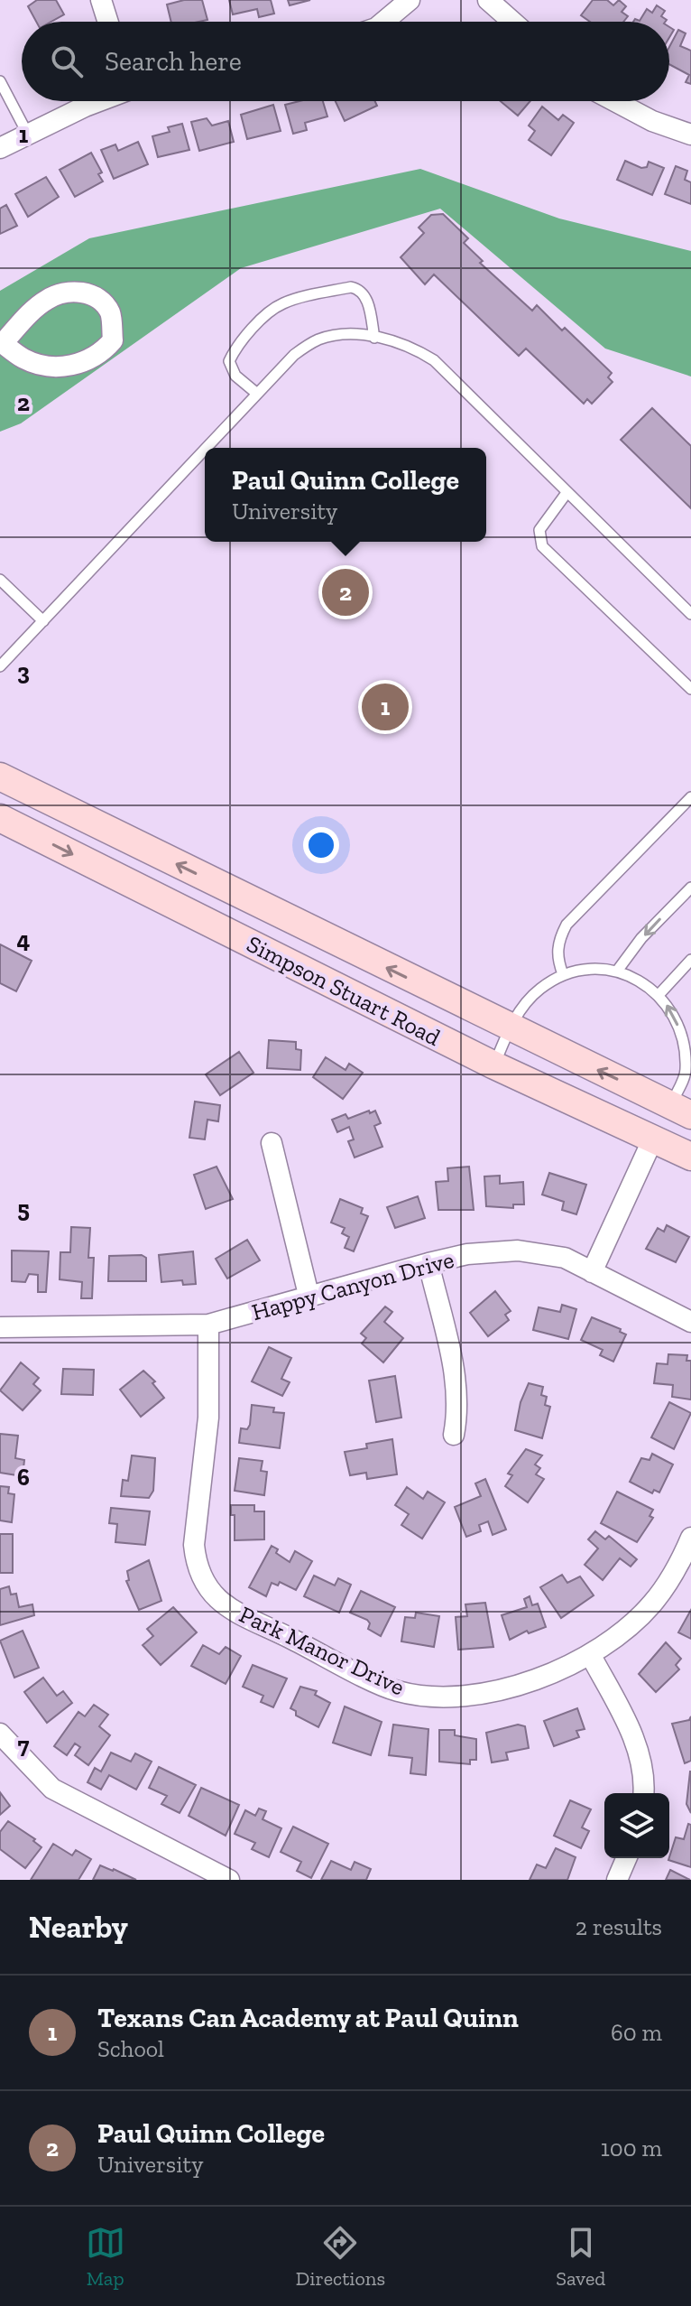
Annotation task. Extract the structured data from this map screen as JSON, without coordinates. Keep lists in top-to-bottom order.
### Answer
{
  "streets": {
    "main road": ["Simpson Stuart Road"],
    "street": ["Happy Canyon Drive", "Park Manor Drive"]
  },
  "crossings": [
    ["Happy Canyon Drive", "Park Manor Drive"]
  ],
  "page": {
    "search": "Search here",
    "popup": ["Paul Quinn College", "University"],
    "pins": ["2", "1"],
    "heading": ["Nearby", "2 results"],
    "list": [
      {
        "mark": "1",
        "name": "Texans Can Academy at Paul Quinn",
        "note": "School",
        "value": "60 m"
      },
      {
        "mark": "2",
        "name": "Paul Quinn College",
        "note": "University",
        "value": "100 m"
      }
    ],
    "nav": ["Map", "Directions", "Saved"]
  },
  "grid": {
    "rows": [
      "1",
      "2",
      "3",
      "4",
      "5",
      "6",
      "7"
    ]
  }
}
